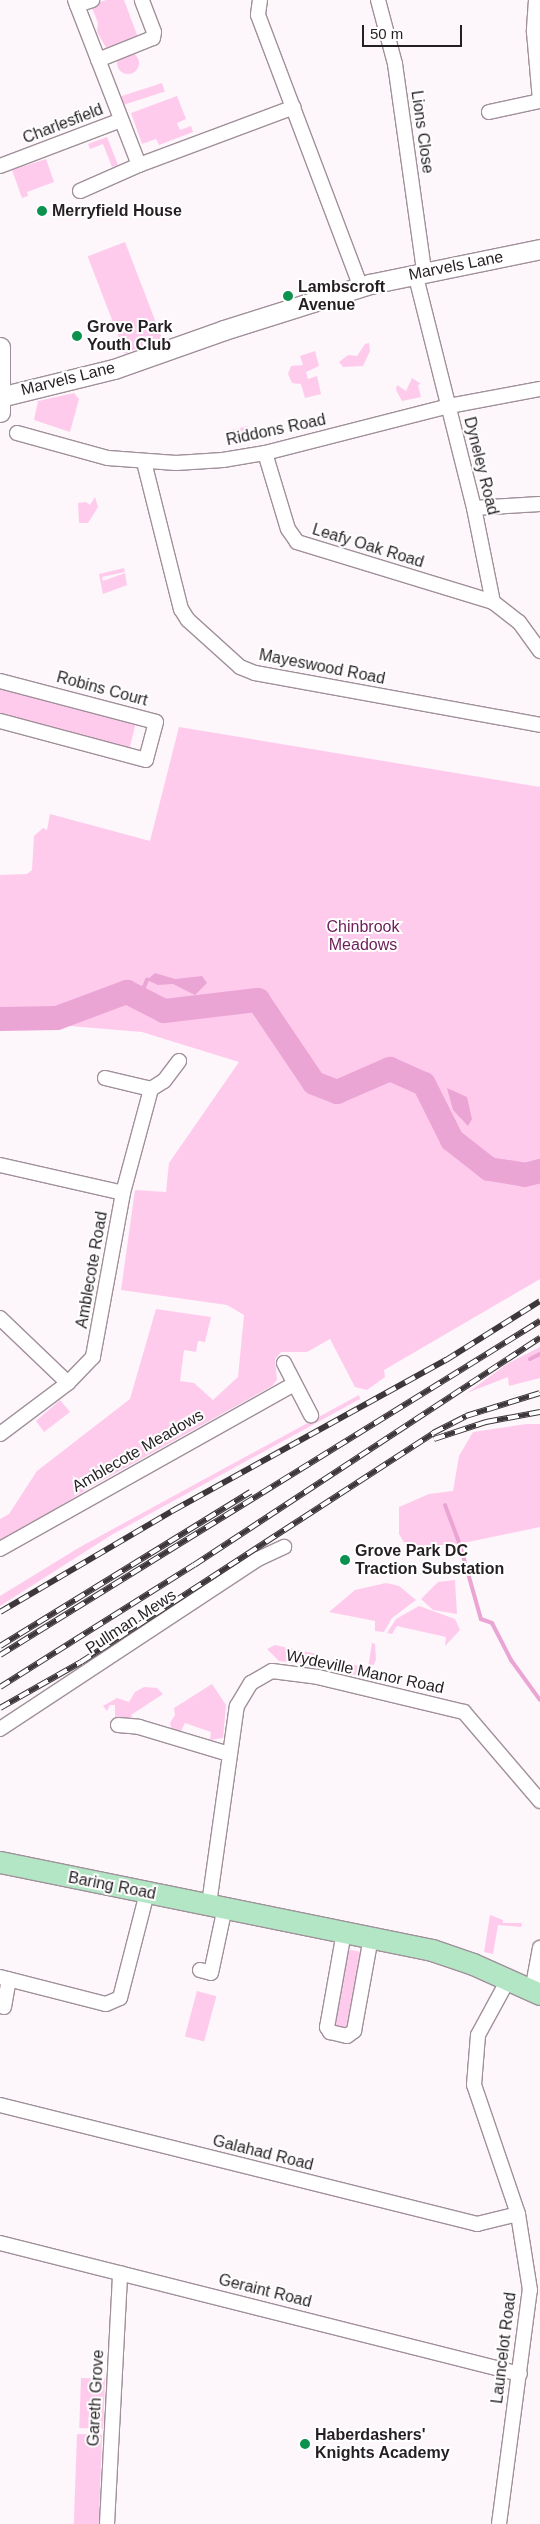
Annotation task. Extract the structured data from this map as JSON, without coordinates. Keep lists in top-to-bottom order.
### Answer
{
  "streets": {
    "main road": ["Baring Road"],
    "street": [
      "Charlesfield",
      "Lions Close",
      "Marvels Lane",
      "Riddons Road",
      "Dyneley Road",
      "Leafy Oak Road",
      "Mayeswood Road",
      "Robins Court",
      "Amblecote Road",
      "Amblecote Meadows",
      "Pullman Mews",
      "Wydeville Manor Road",
      "Galahad Road",
      "Geraint Road",
      "Launcelot Road",
      "Gareth Grove"
    ]
  },
  "crossings": [
    ["Lions Close", "Marvels Lane"],
    ["Lions Close", "Dyneley Road"],
    ["Marvels Lane", "Dyneley Road"],
    ["Riddons Road", "Dyneley Road"],
    ["Riddons Road", "Leafy Oak Road"],
    ["Riddons Road", "Mayeswood Road"],
    ["Dyneley Road", "Leafy Oak Road"],
    ["Wydeville Manor Road", "Baring Road"],
    ["Baring Road", "Launcelot Road"],
    ["Galahad Road", "Launcelot Road"],
    ["Geraint Road", "Launcelot Road"],
    ["Geraint Road", "Gareth Grove"]
  ],
  "parks": ["Chinbrook Meadows"],
  "places": [
    "Merryfield House",
    "Lambscroft Avenue",
    "Grove Park Youth Club",
    "Grove Park DC Traction Substation",
    "Haberdashers' Knights Academy"
  ],
  "scale_bar": "50 m"
}
